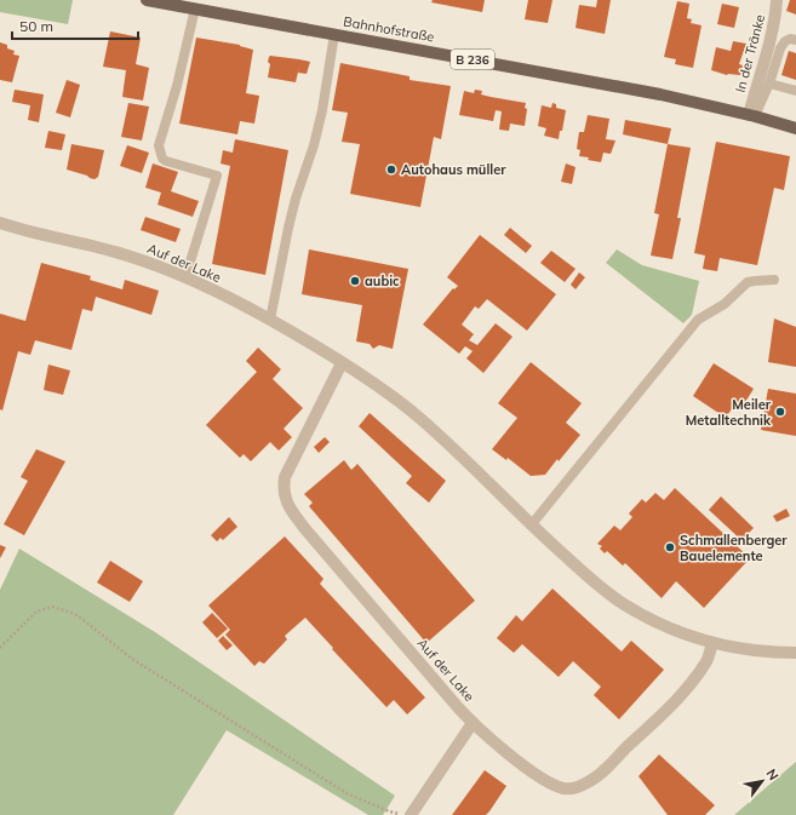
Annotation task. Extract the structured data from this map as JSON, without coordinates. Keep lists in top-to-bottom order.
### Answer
{
  "streets": {
    "main road": ["Bahnhofstraße", "B 236"],
    "street": ["In der Tränke", "Auf der Lake"]
  },
  "crossings": [
    ["Bahnhofstraße", "In der Tränke"]
  ],
  "places": [
    "Autohaus müller",
    "aubic",
    "Meiler Metalltechnik",
    "Schmallenberger Bauelemente"
  ],
  "scale_bar": "50 m",
  "north": "top right"
}
